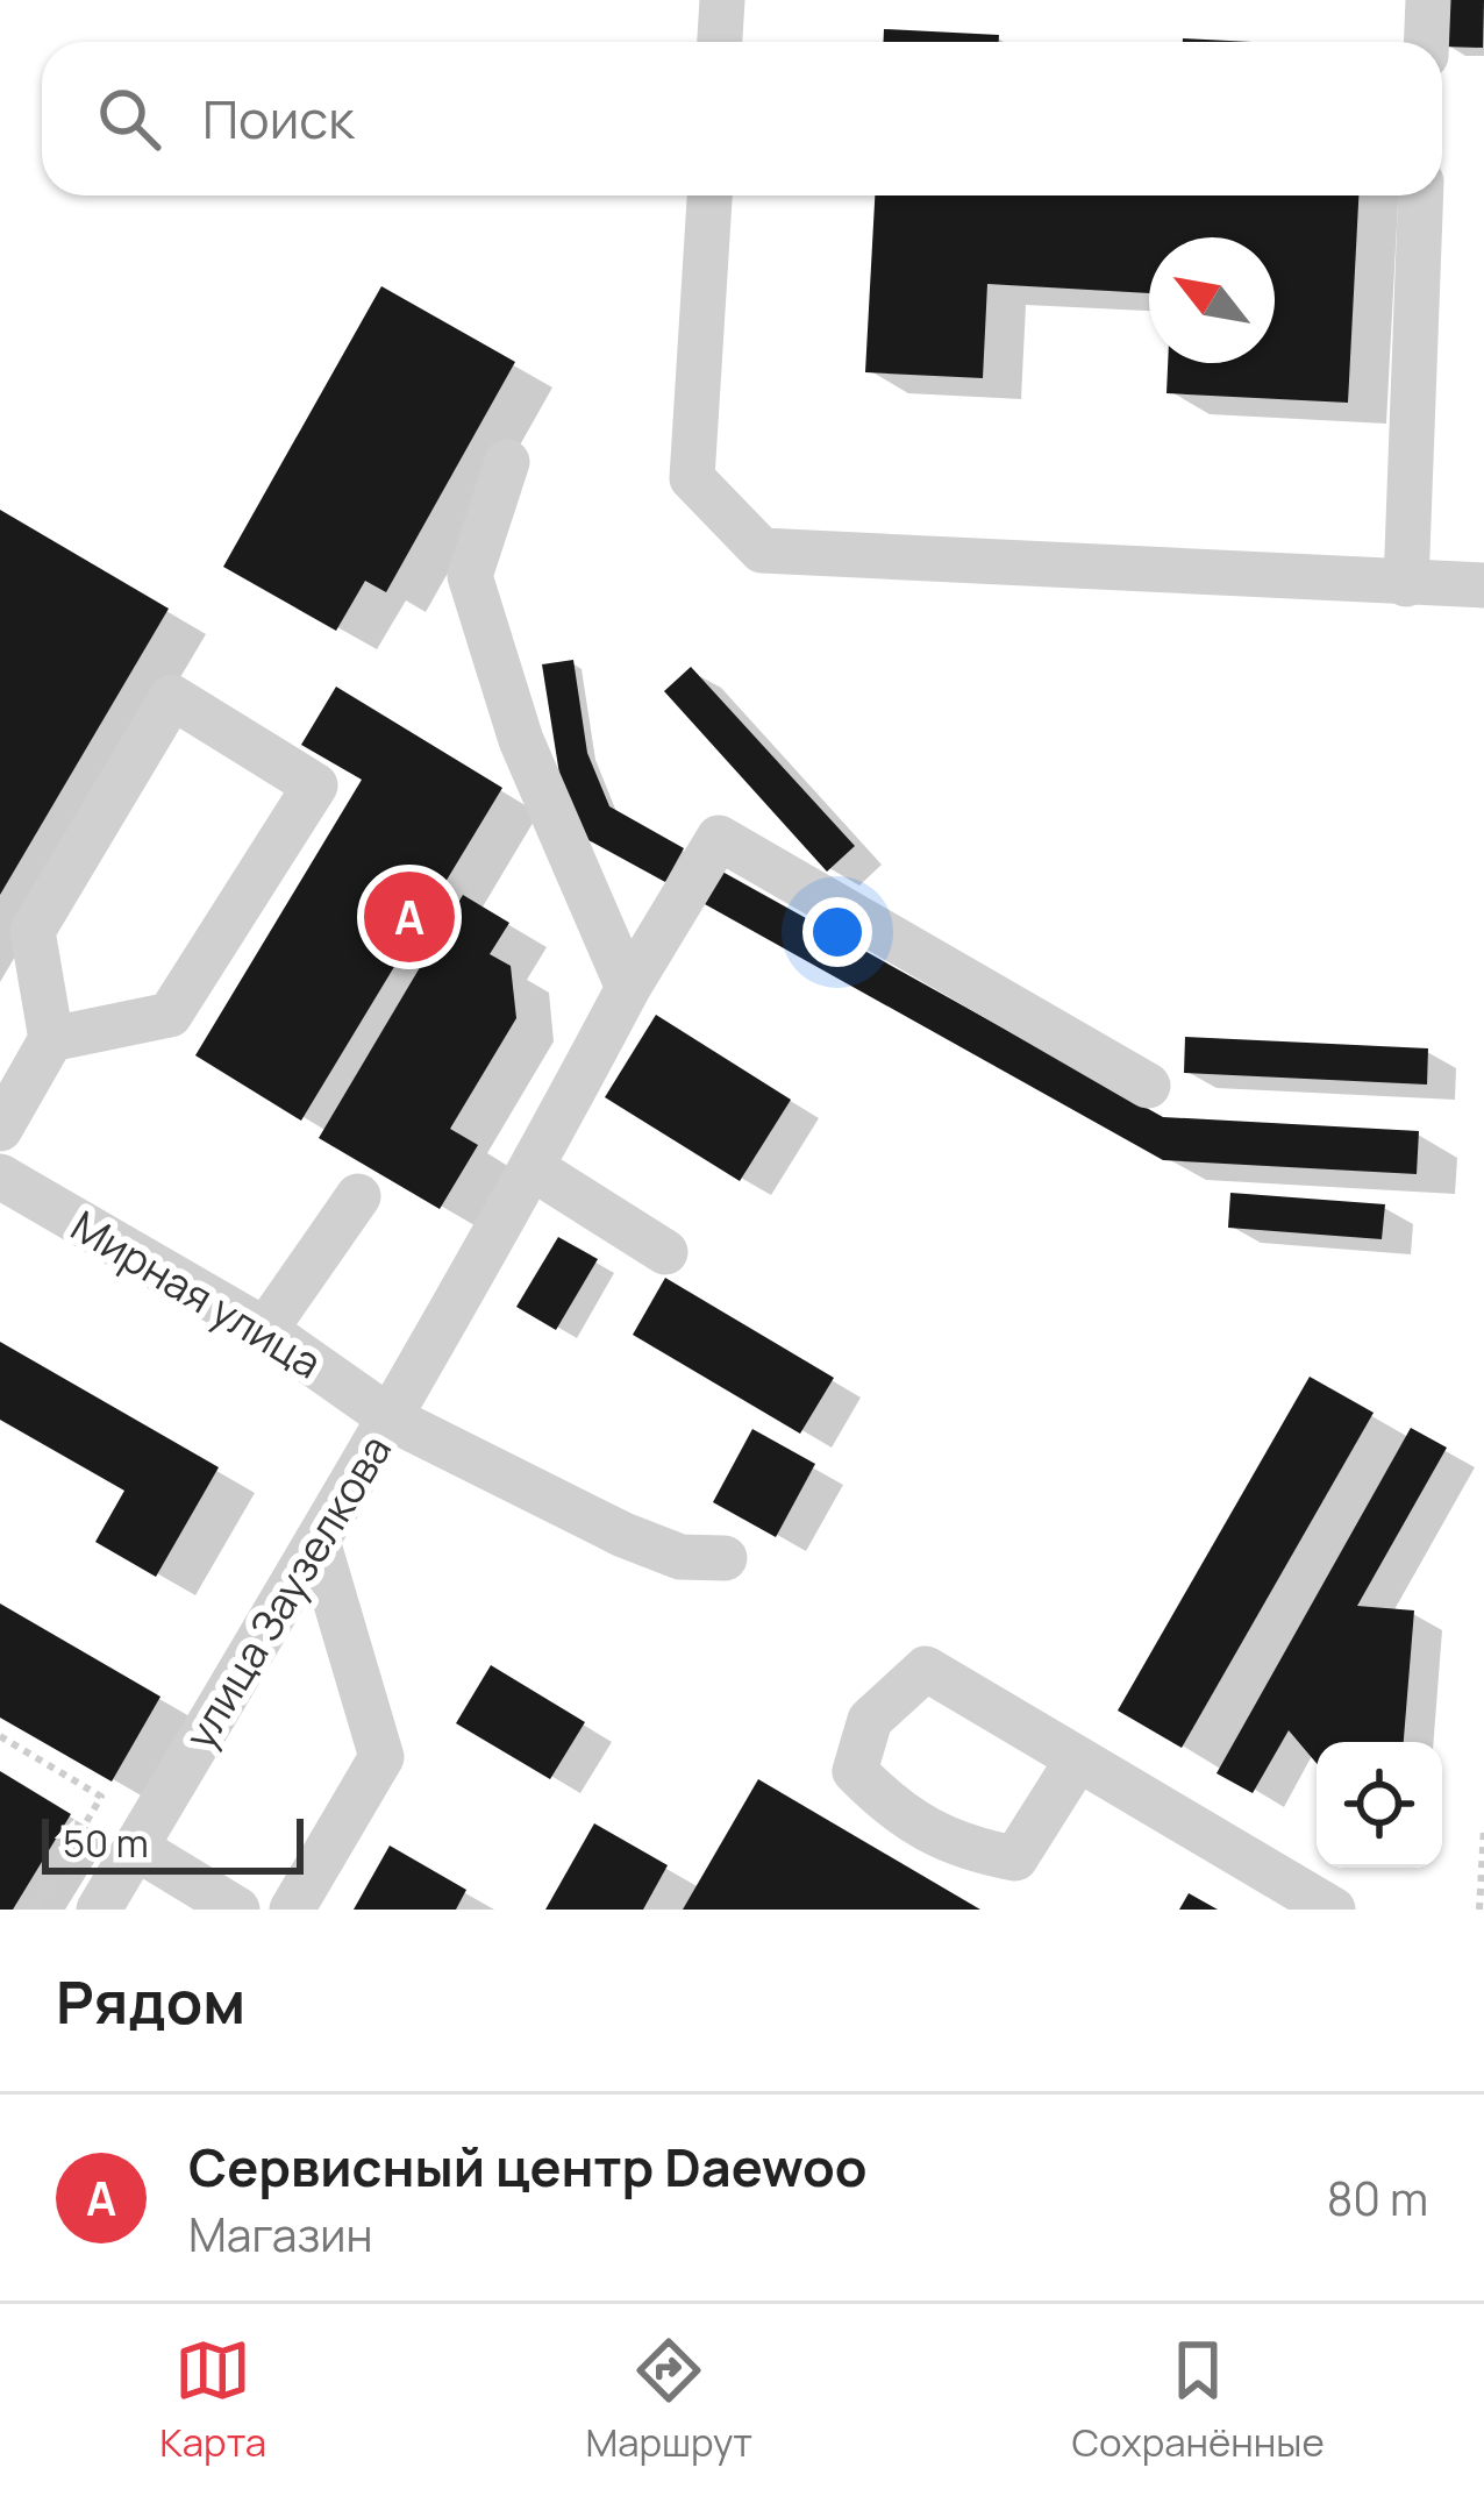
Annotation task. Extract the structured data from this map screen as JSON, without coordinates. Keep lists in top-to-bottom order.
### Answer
{
  "streets": {
    "street": ["Мирная улица", "улица Заузелкова"]
  },
  "crossings": [
    ["Мирная улица", "улица Заузелкова"]
  ],
  "scale_bar": "50 m",
  "north": "top left",
  "page": {
    "search": "Поиск",
    "pins": "A",
    "scale": "50 m",
    "heading": "Рядом",
    "list": [
      {
        "mark": "A",
        "name": "Сервисный центр Daewoo",
        "note": "Магазин",
        "value": "80 m"
      }
    ],
    "nav": ["Карта", "Маршрут", "Сохранённые"]
  }
}
